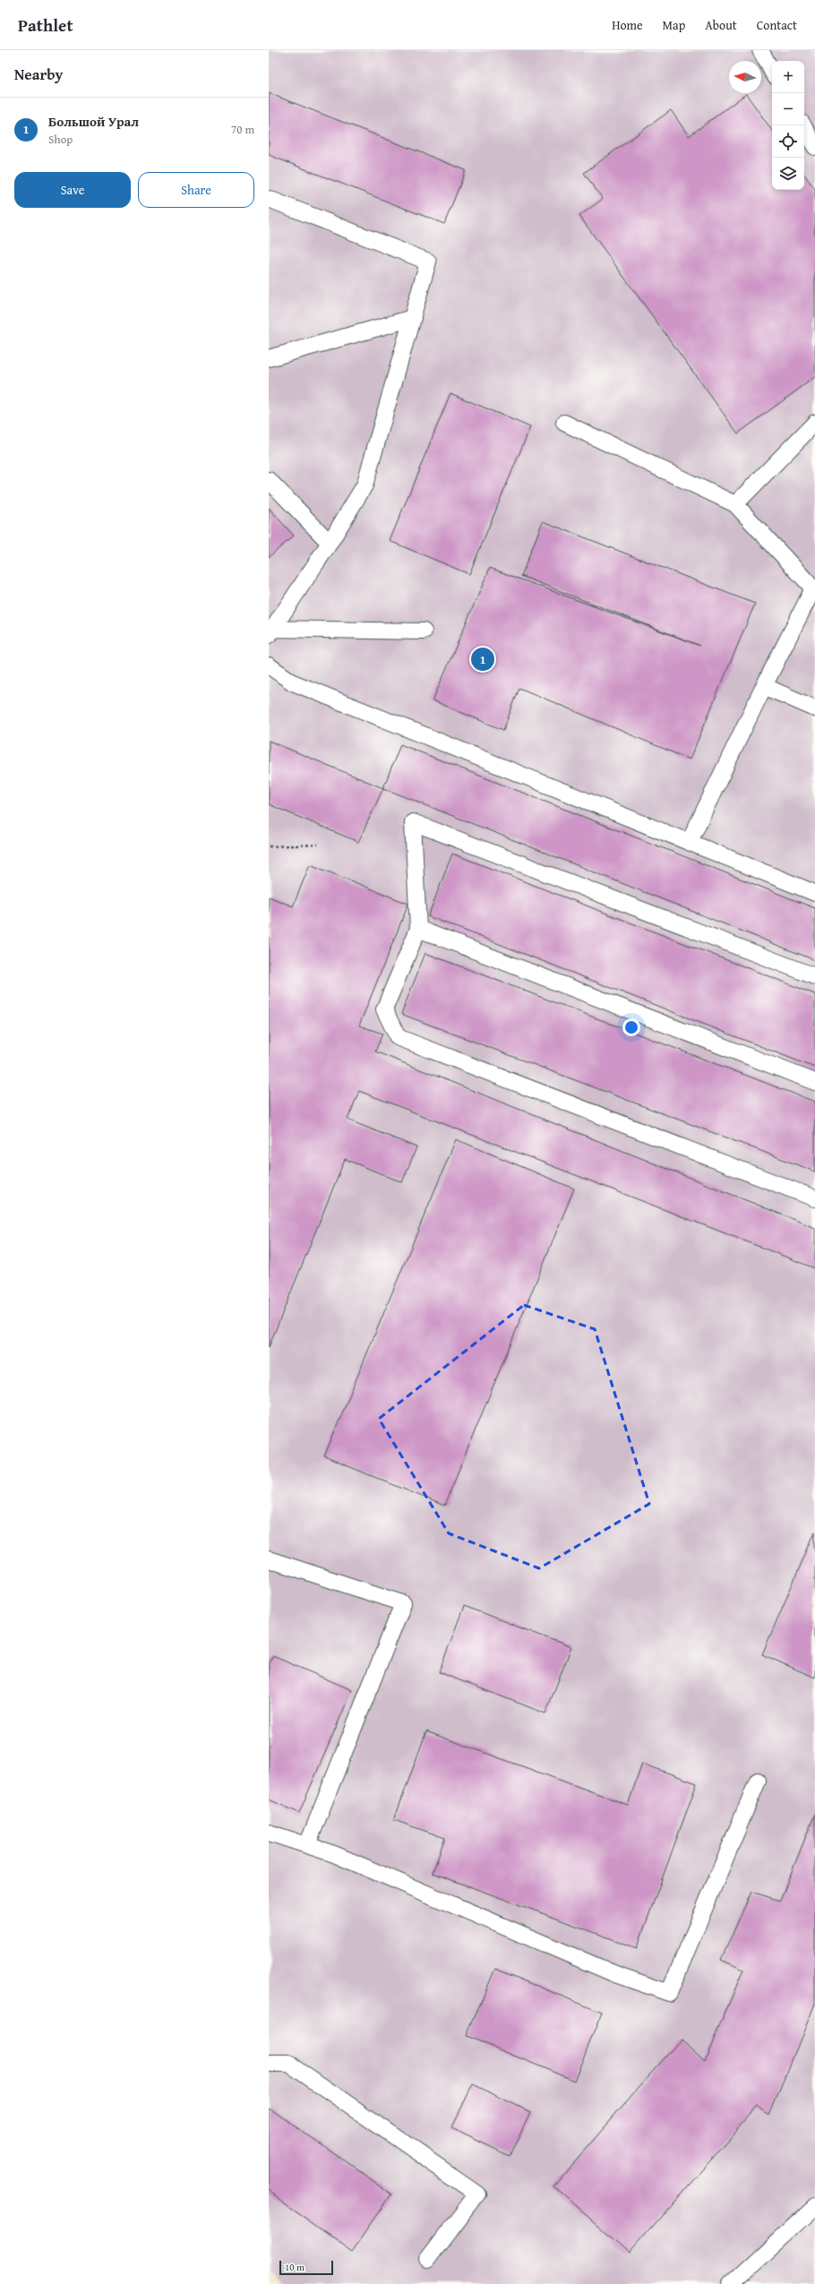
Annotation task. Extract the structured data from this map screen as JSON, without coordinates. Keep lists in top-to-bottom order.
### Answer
{
  "scale_bar": "10 m",
  "north": "left",
  "page": {
    "header": "Pathlet",
    "nav": [
      "Home",
      "Map",
      "About",
      "Contact"
    ],
    "heading": "Nearby",
    "map_buttons": ["+", "−"],
    "list": [
      {
        "mark": "1",
        "name": "Большой Урал",
        "note": "Shop",
        "value": "70 m"
      }
    ],
    "buttons": ["Save", "Share"],
    "pins": "1",
    "scale": "10 m"
  }
}
